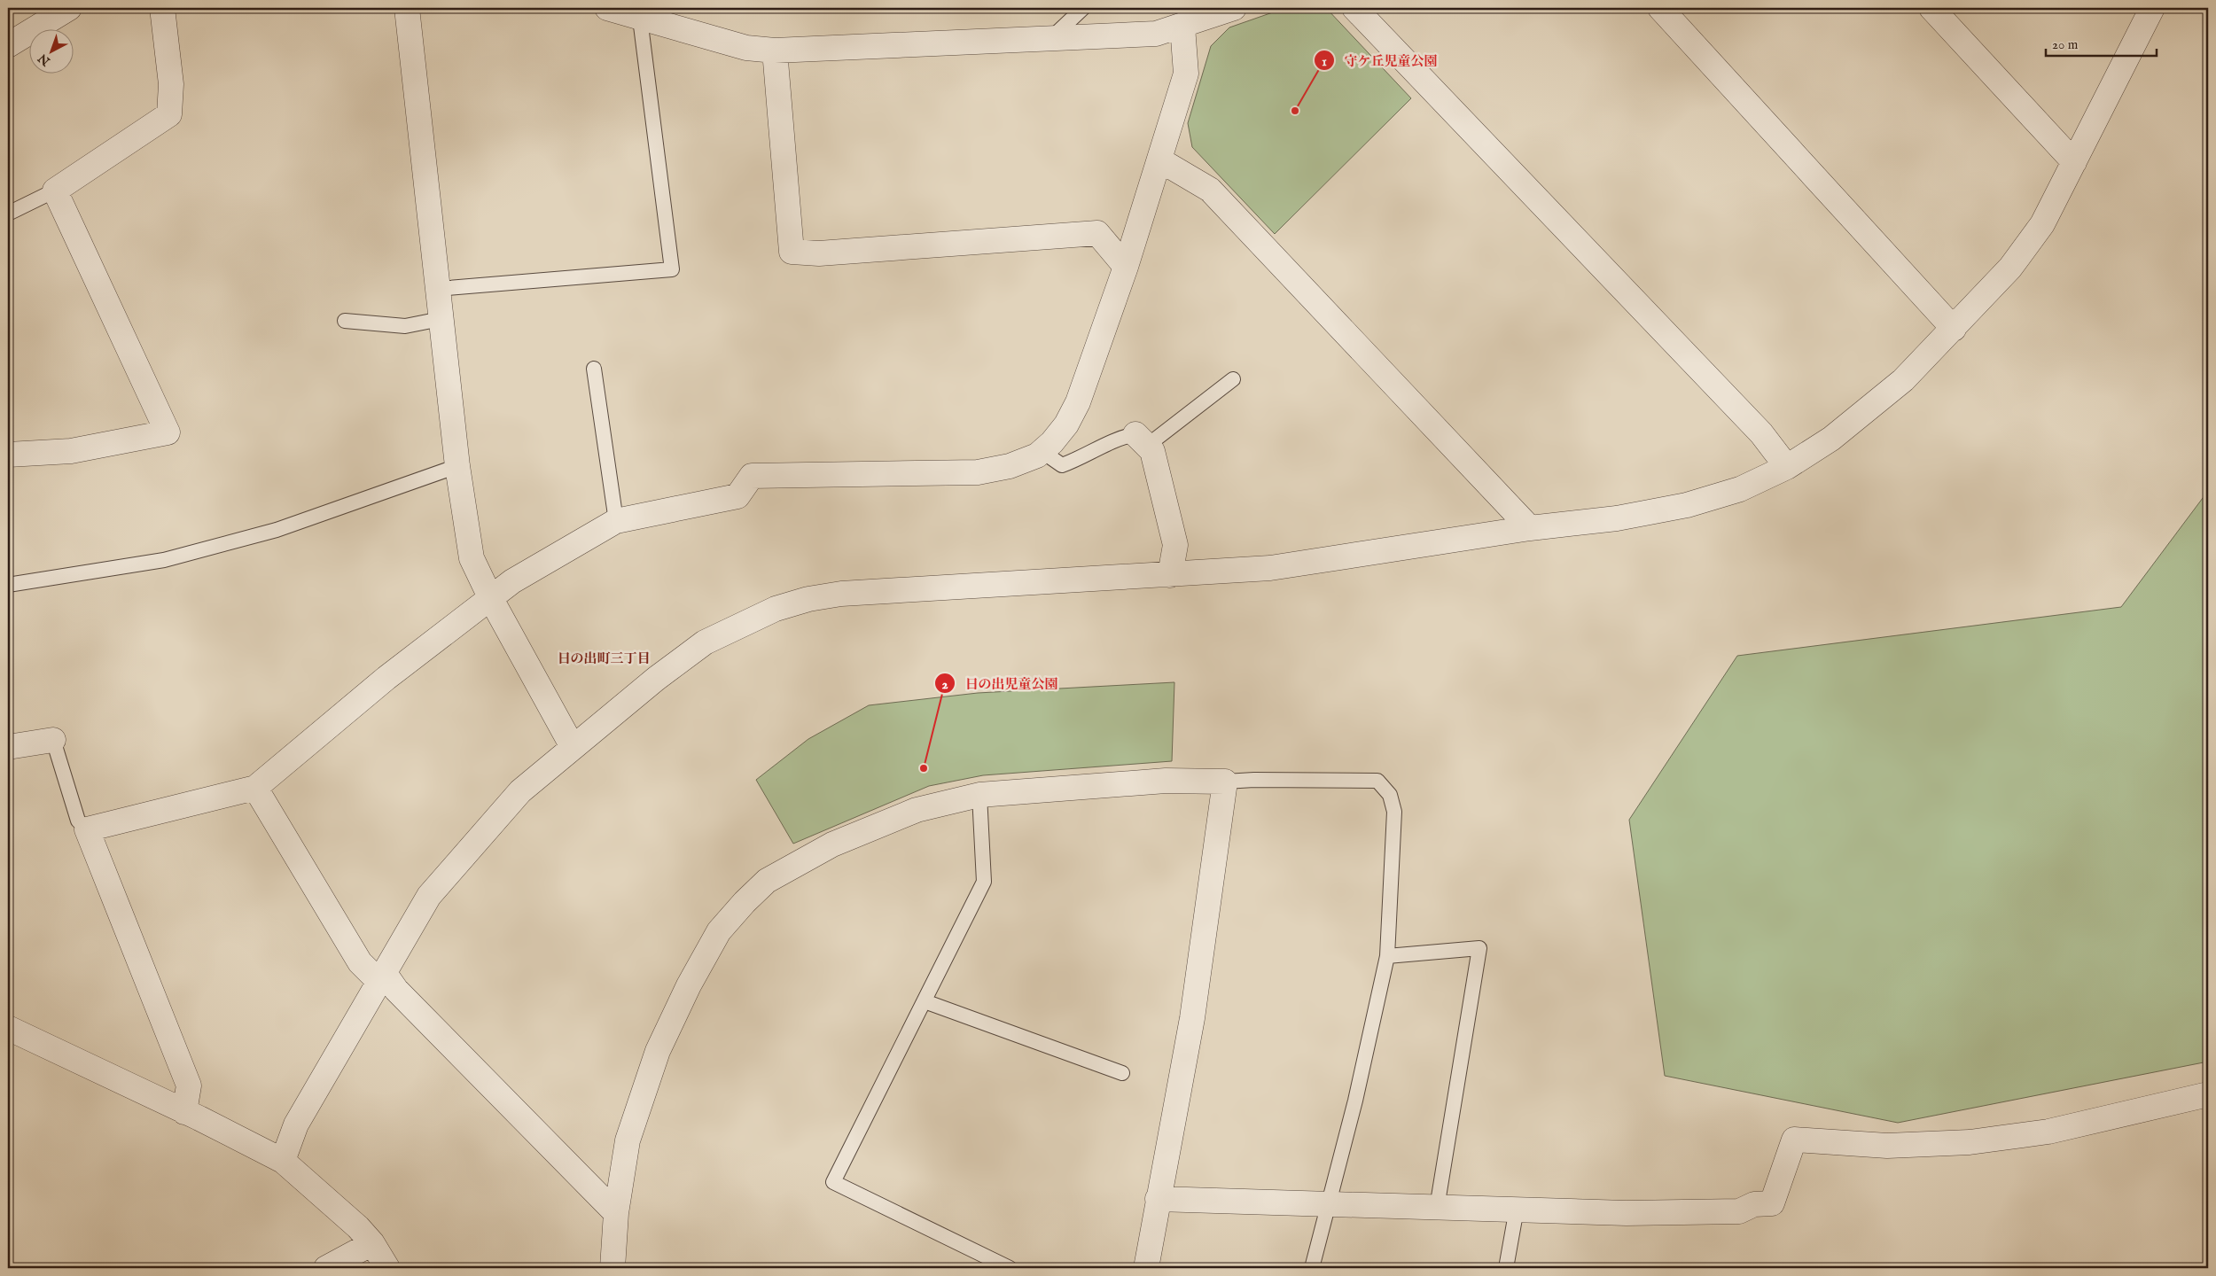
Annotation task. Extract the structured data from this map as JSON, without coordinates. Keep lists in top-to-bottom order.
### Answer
{
  "districts": ["日の出町三丁目"],
  "places": ["守ケ丘児童公園", "日の出児童公園"],
  "scale_bar": "20 m",
  "north": "bottom left"
}
